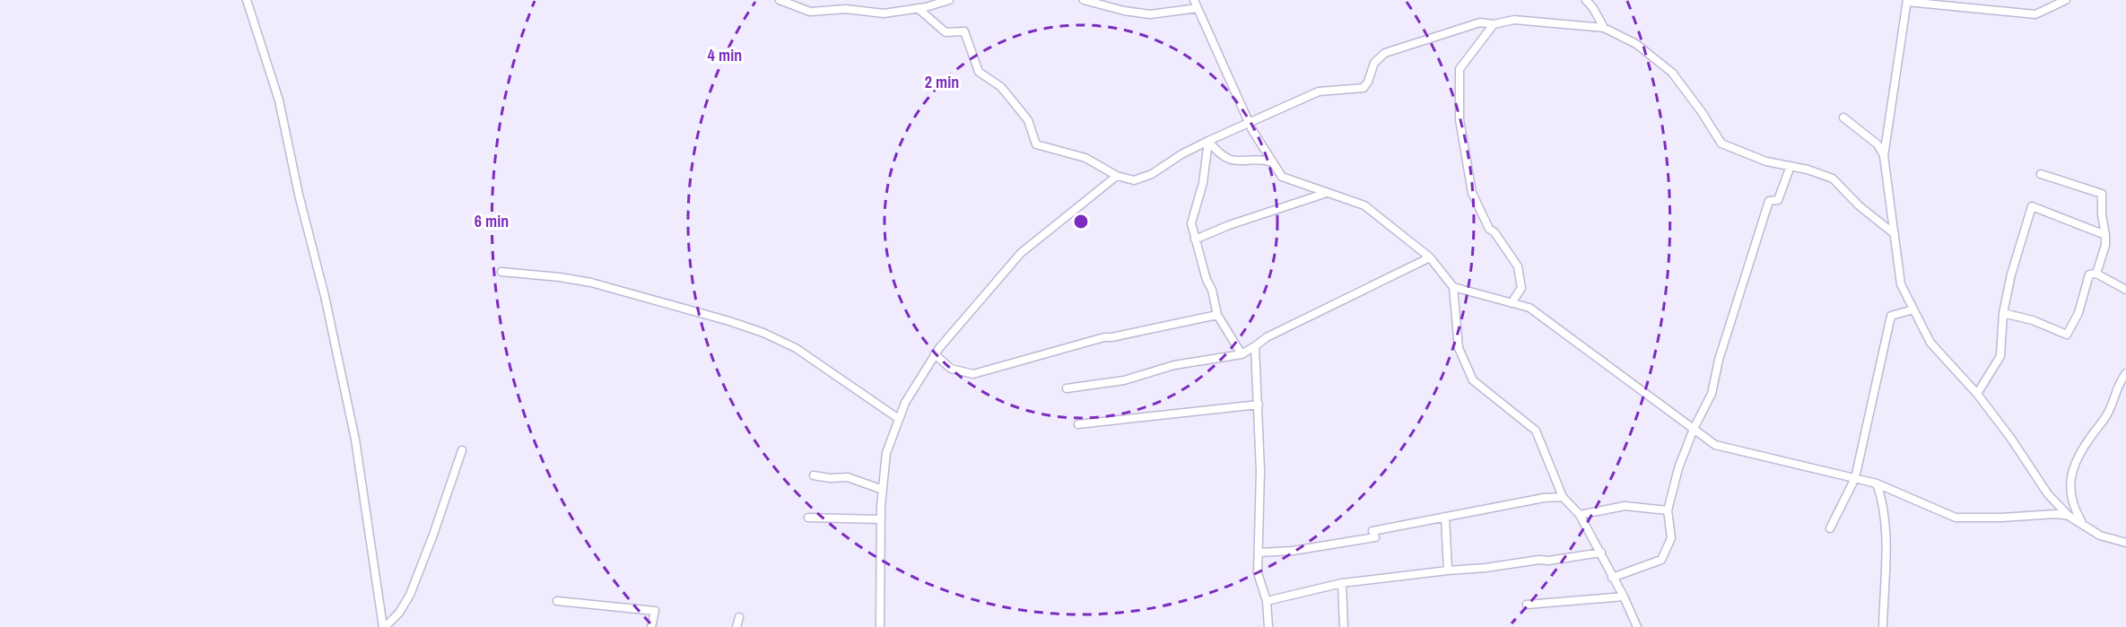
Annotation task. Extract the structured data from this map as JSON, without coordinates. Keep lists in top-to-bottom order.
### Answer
{
  "rings": ["4 min", "2 min", "6 min"]
}
